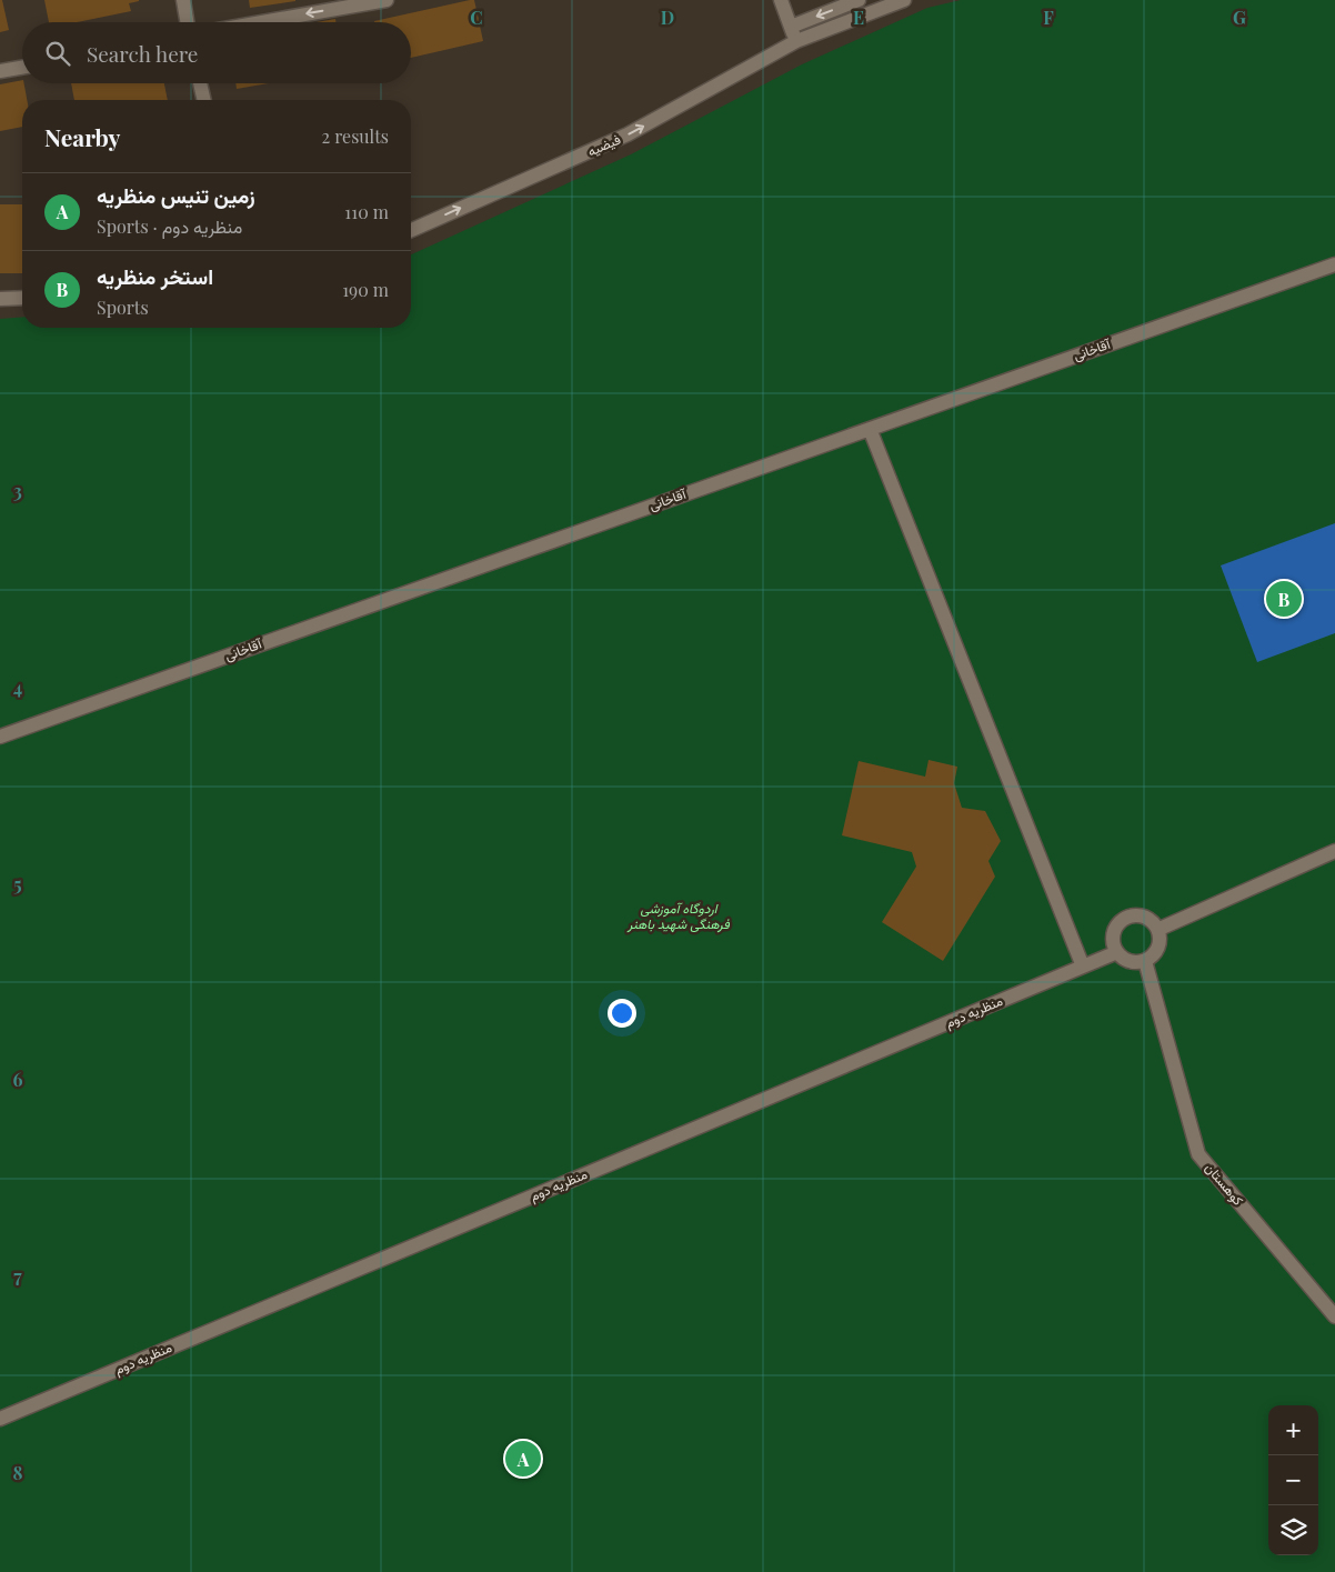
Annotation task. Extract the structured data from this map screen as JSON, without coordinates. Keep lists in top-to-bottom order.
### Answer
{
  "streets": {
    "street": [
      "فیضیه",
      "آقاخانی",
      "منظریه دوم",
      "کوهستان"
    ]
  },
  "crossings": [
    ["منظریه دوم", "کوهستان"]
  ],
  "one_way": ["فیضیه"],
  "parks": ["اردوگاه آموزشی فرهنگی شهید باهنر"],
  "page": {
    "search": "Search here",
    "heading": ["Nearby", "2 results"],
    "list": [
      {
        "mark": "A",
        "name": "زمین تنیس منظریه",
        "note": "Sports · منظریه دوم",
        "value": "110 m"
      },
      {
        "mark": "B",
        "name": "استخر منظریه",
        "note": "Sports",
        "value": "190 m"
      }
    ],
    "pins": ["B", "A"],
    "map_buttons": ["+", "−"]
  },
  "grid": {
    "columns": [
      "C",
      "D",
      "E",
      "F",
      "G"
    ],
    "rows": [
      "3",
      "4",
      "5",
      "6",
      "7",
      "8"
    ]
  }
}
